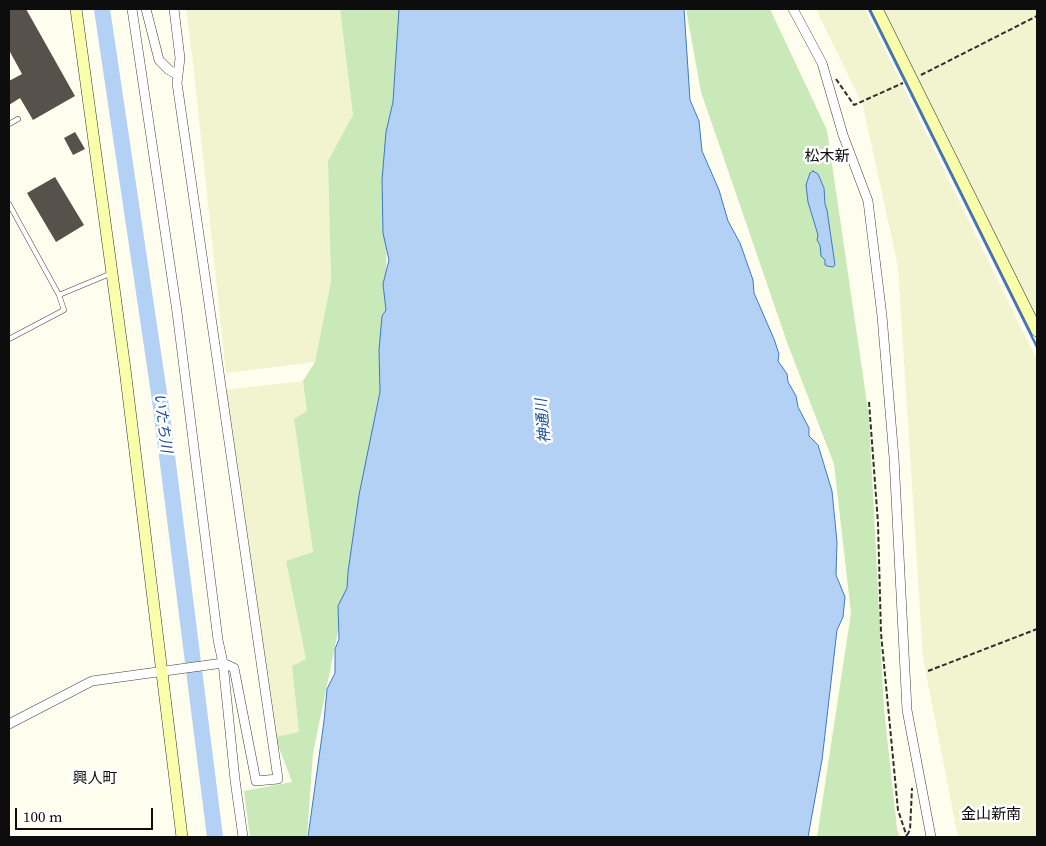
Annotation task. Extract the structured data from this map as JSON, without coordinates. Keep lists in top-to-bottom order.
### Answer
{
  "districts": ["松木新", "興人町", "金山新南"],
  "water": ["神通川", "いたち川"],
  "scale_bar": "100 m"
}
